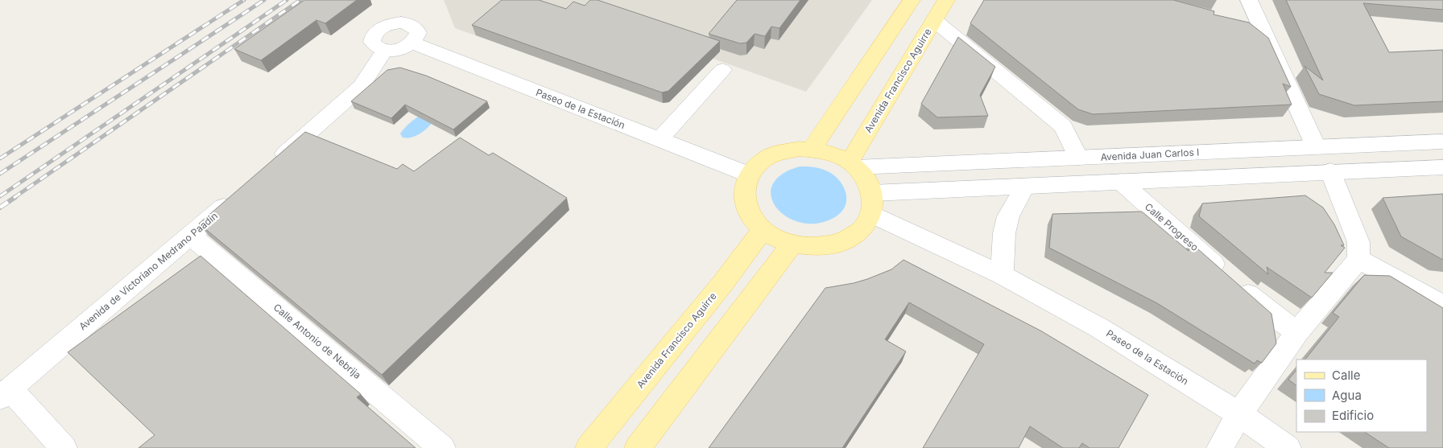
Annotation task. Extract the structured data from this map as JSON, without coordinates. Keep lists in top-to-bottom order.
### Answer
{
  "streets": {
    "main road": ["Avenida Francisco Aguirre"],
    "street": [
      "Paseo de la Estación",
      "Avenida Juan Carlos I",
      "Calle Progreso",
      "Avenida de Victoriano Medrano Paadin",
      "Calle Antonio de Nebrija"
    ]
  },
  "crossings": [
    ["Avenida Francisco Aguirre", "Paseo de la Estación"],
    ["Avenida Francisco Aguirre", "Avenida Juan Carlos I"],
    ["Paseo de la Estación", "Avenida Juan Carlos I"],
    ["Avenida de Victoriano Medrano Paadin", "Calle Antonio de Nebrija"]
  ],
  "legend": ["Calle", "Agua", "Edificio"]
}
